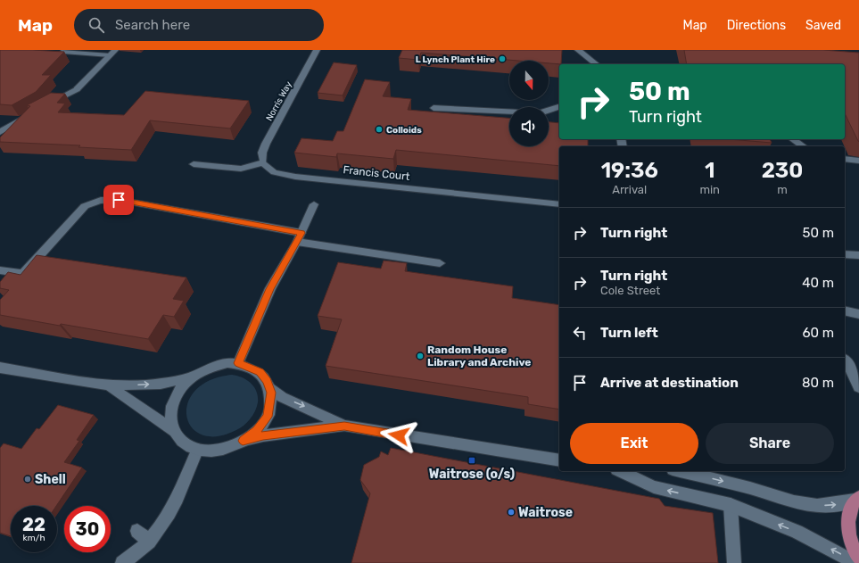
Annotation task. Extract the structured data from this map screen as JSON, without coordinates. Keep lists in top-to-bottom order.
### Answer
{
  "streets": {
    "street": ["Norris Way", "Francis Court"]
  },
  "crossings": [
    ["Norris Way", "Francis Court"]
  ],
  "places": {
    "other": [
      "L Lynch Plant Hire",
      "Colloids",
      "Random House Library and Archive",
      "Shell",
      "Waitrose"
    ],
    "transit": ["Waitrose (o/s)"]
  },
  "north": "bottom",
  "page": {
    "header": "Map",
    "search": "Search here",
    "nav": ["Map", "Directions", "Saved"],
    "turn": ["50 m", "Turn right"],
    "eta": [
      "19:36",
      "Arrival",
      "1",
      "min",
      "230",
      "m"
    ],
    "list": [
      {
        "name": "Turn right",
        "value": "50 m"
      },
      {
        "name": "Turn right",
        "note": "Cole Street",
        "value": "40 m"
      },
      {
        "name": "Turn left",
        "value": "60 m"
      },
      {
        "name": "Arrive at destination",
        "value": "80 m"
      }
    ],
    "buttons": ["Exit", "Share"],
    "speed": "22 km/h",
    "limit": "30"
  }
}
